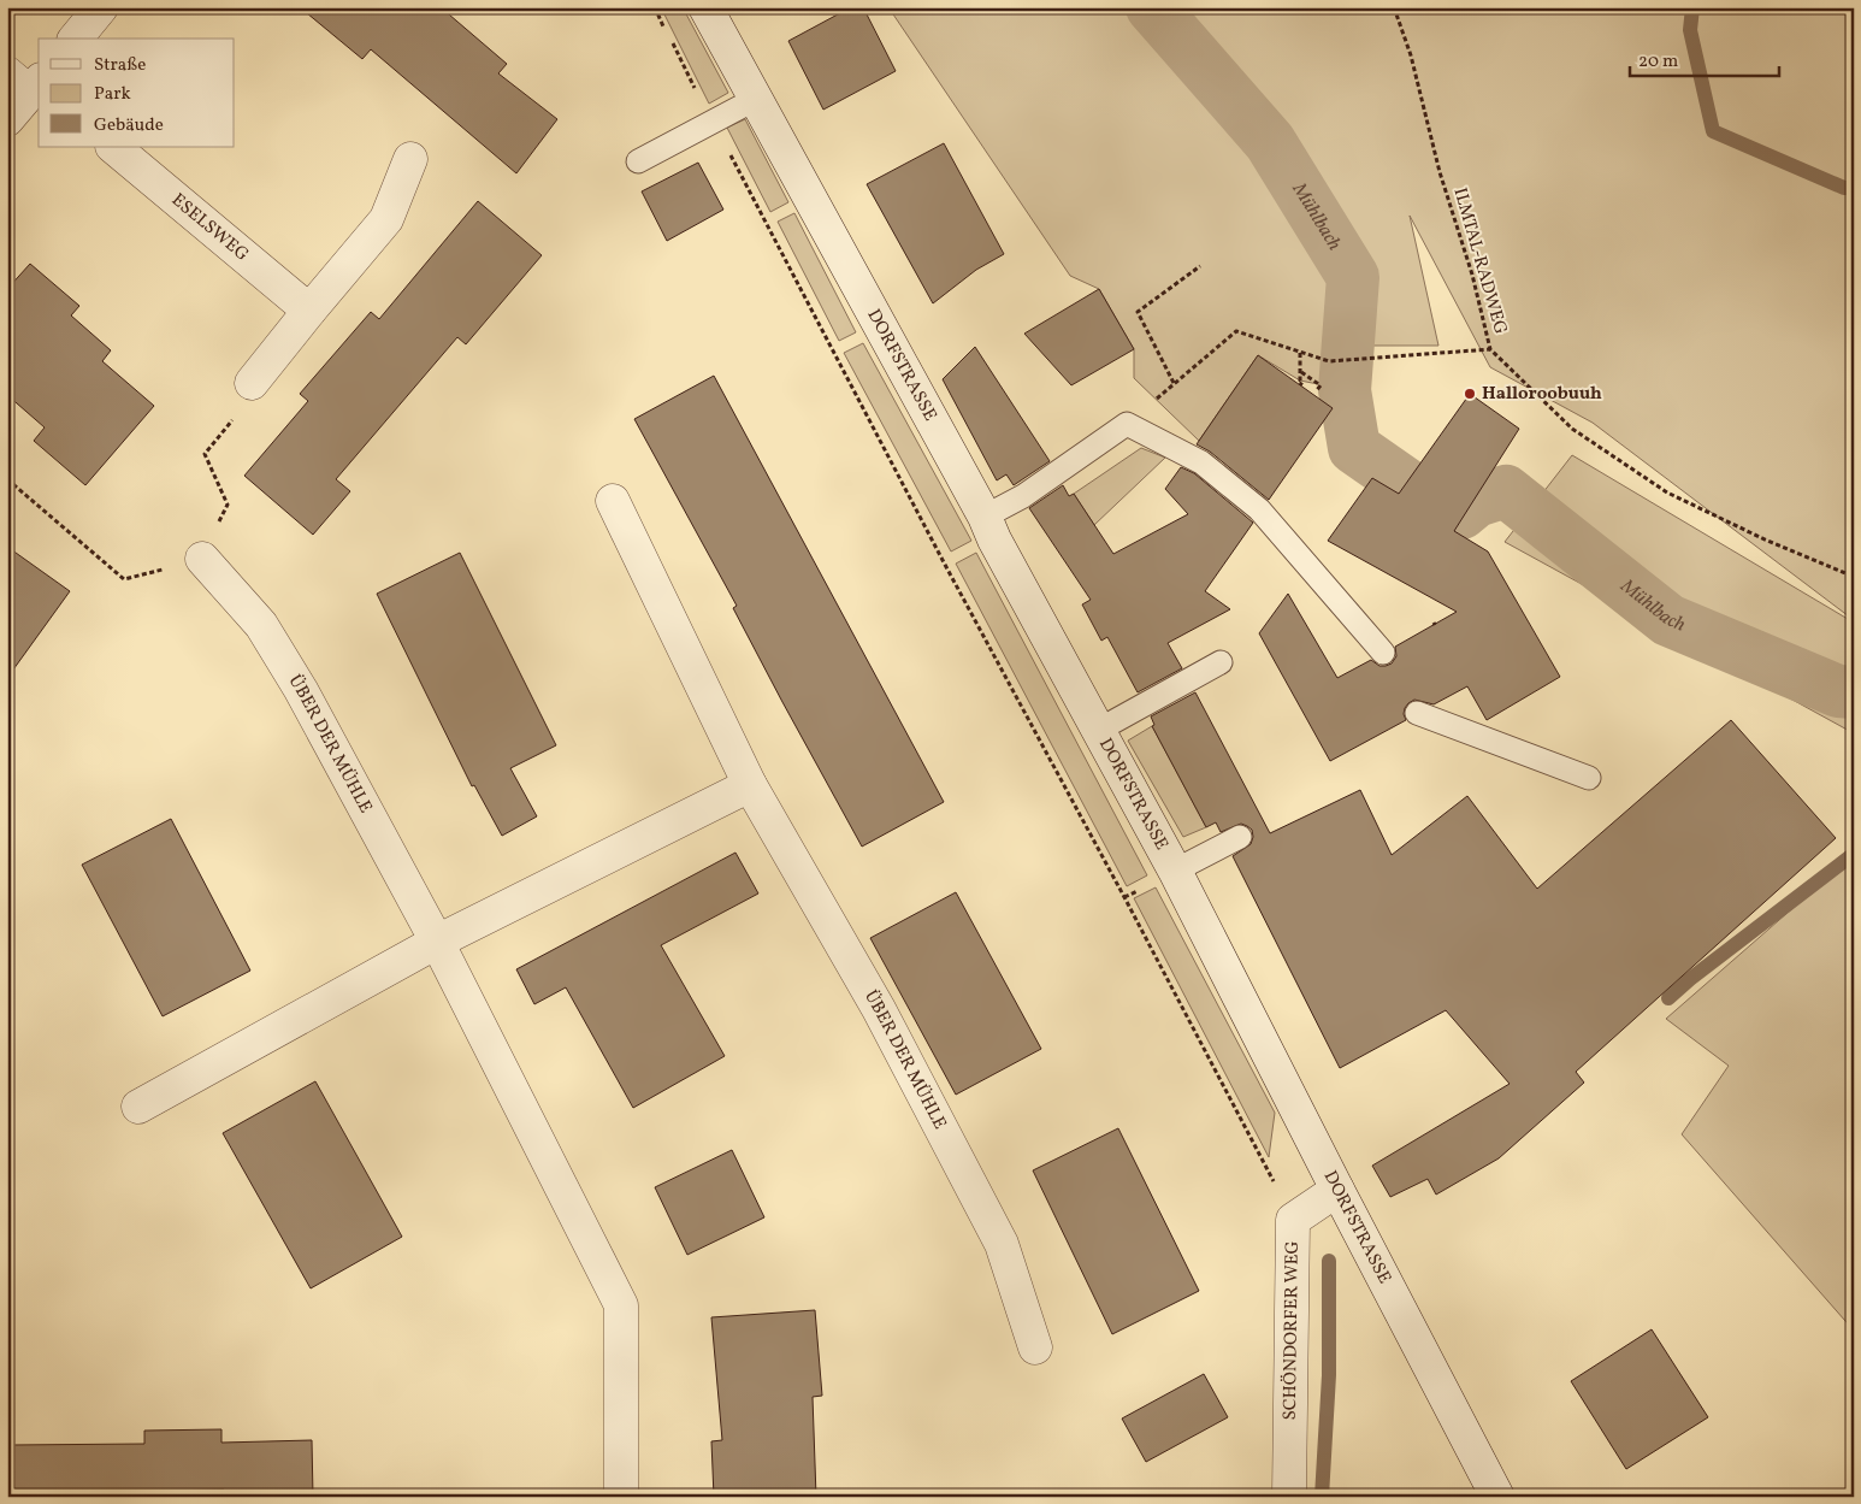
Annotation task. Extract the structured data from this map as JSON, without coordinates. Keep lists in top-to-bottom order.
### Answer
{
  "streets": {
    "street": [
      "ESELSWEG",
      "DORFSTRASSE",
      "ÜBER DER MÜHLE",
      "SCHÖNDORFER WEG"
    ],
    "path": ["ILMTAL-RADWEG"]
  },
  "crossings": [
    ["DORFSTRASSE", "SCHÖNDORFER WEG"]
  ],
  "water": ["Mühlbach"],
  "places": ["Halloroobuuh"],
  "legend": ["Straße", "Park", "Gebäude"],
  "scale_bar": "20 m"
}
